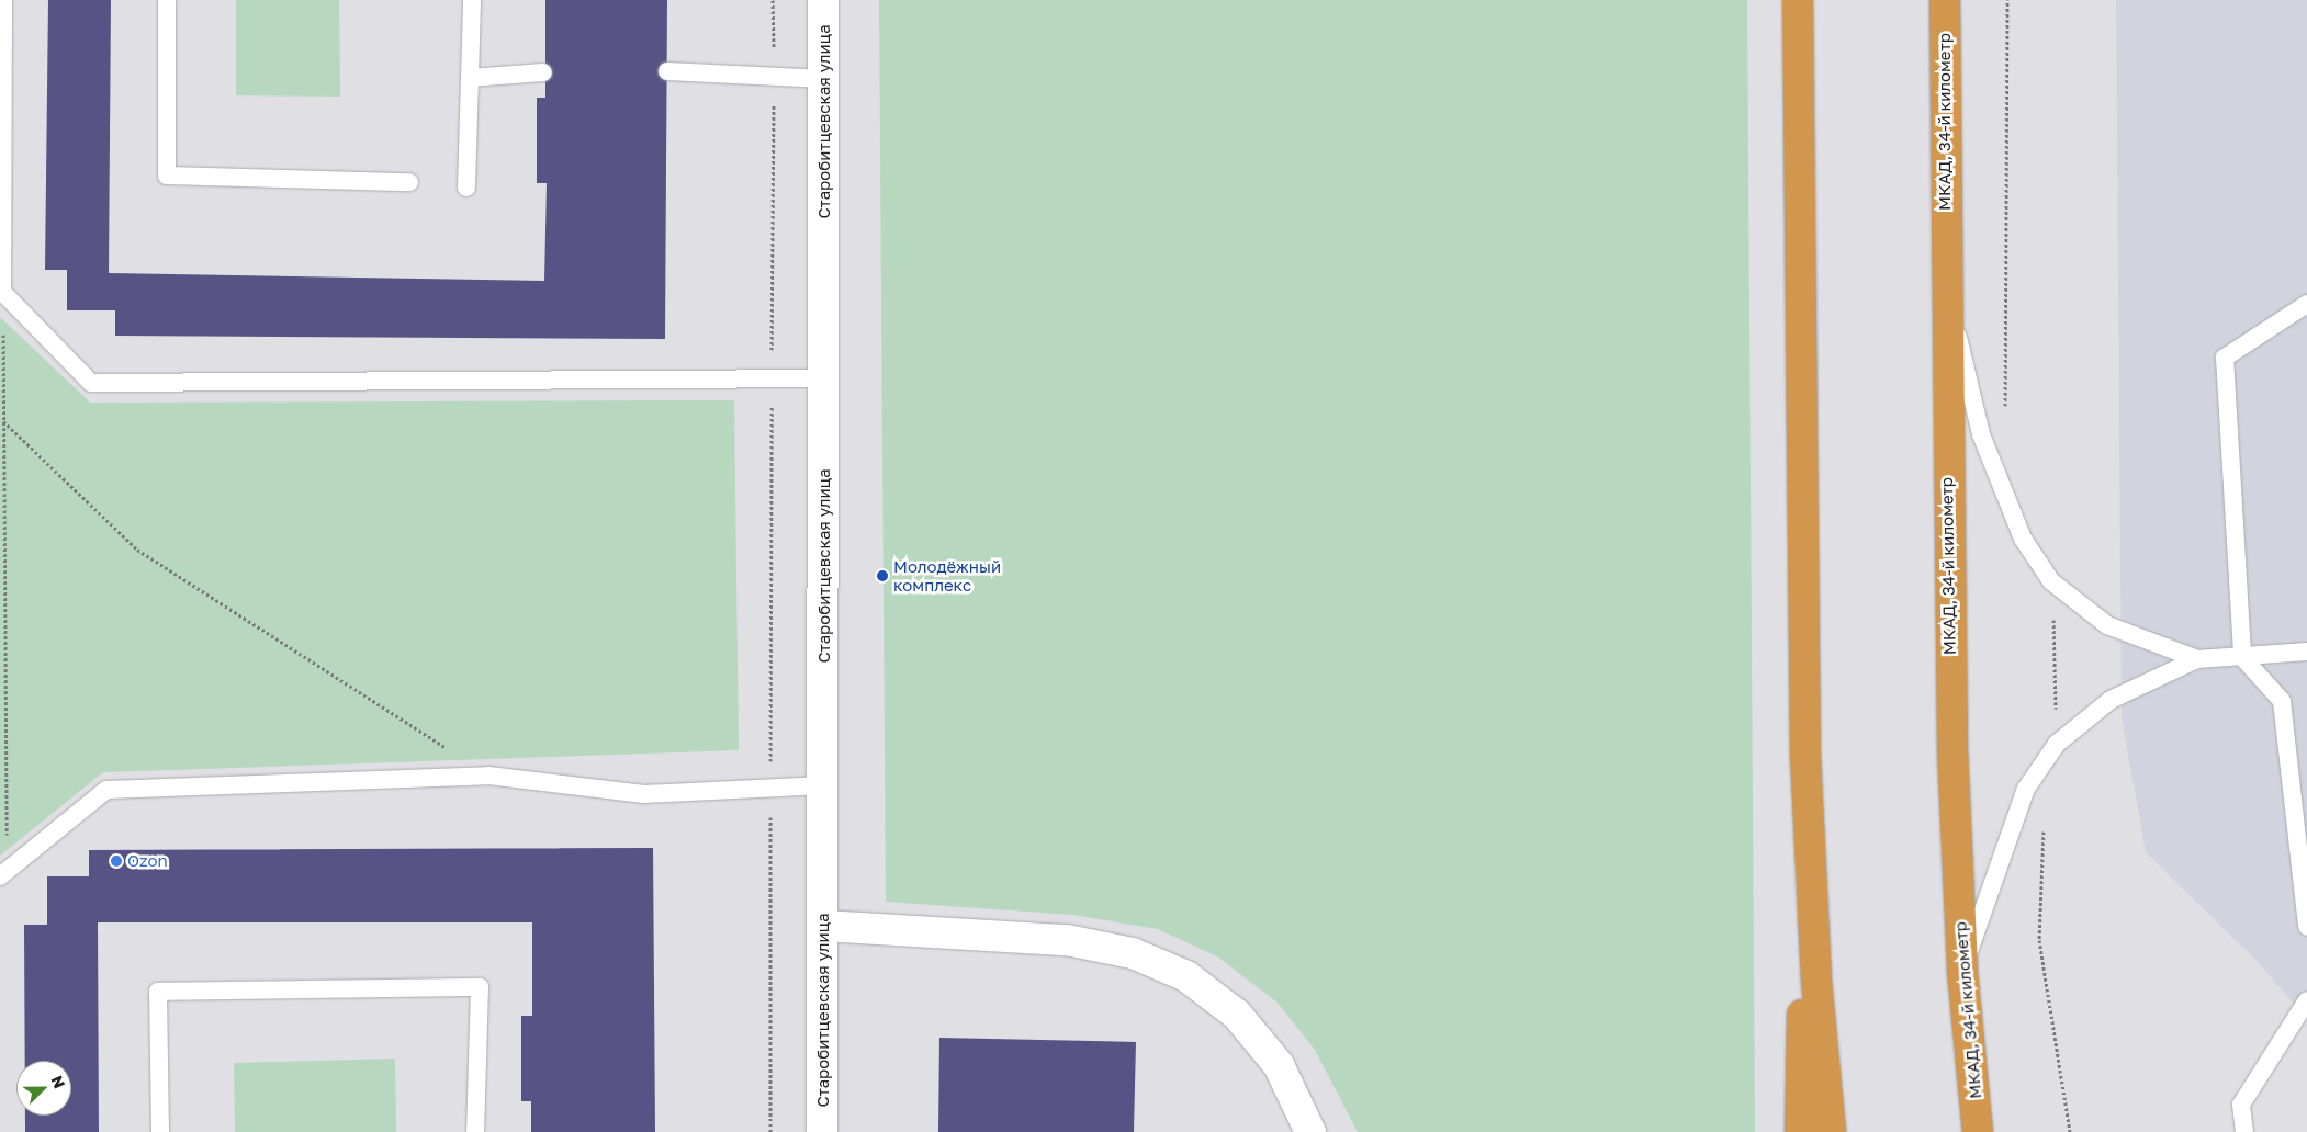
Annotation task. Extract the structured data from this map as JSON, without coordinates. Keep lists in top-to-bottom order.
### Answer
{
  "streets": {
    "highway": ["МКАД, 34-й километр"],
    "street": ["Старобитцевская улица"]
  },
  "places": ["Молодёжный комплекс", "Ozon"],
  "north": "top right"
}
